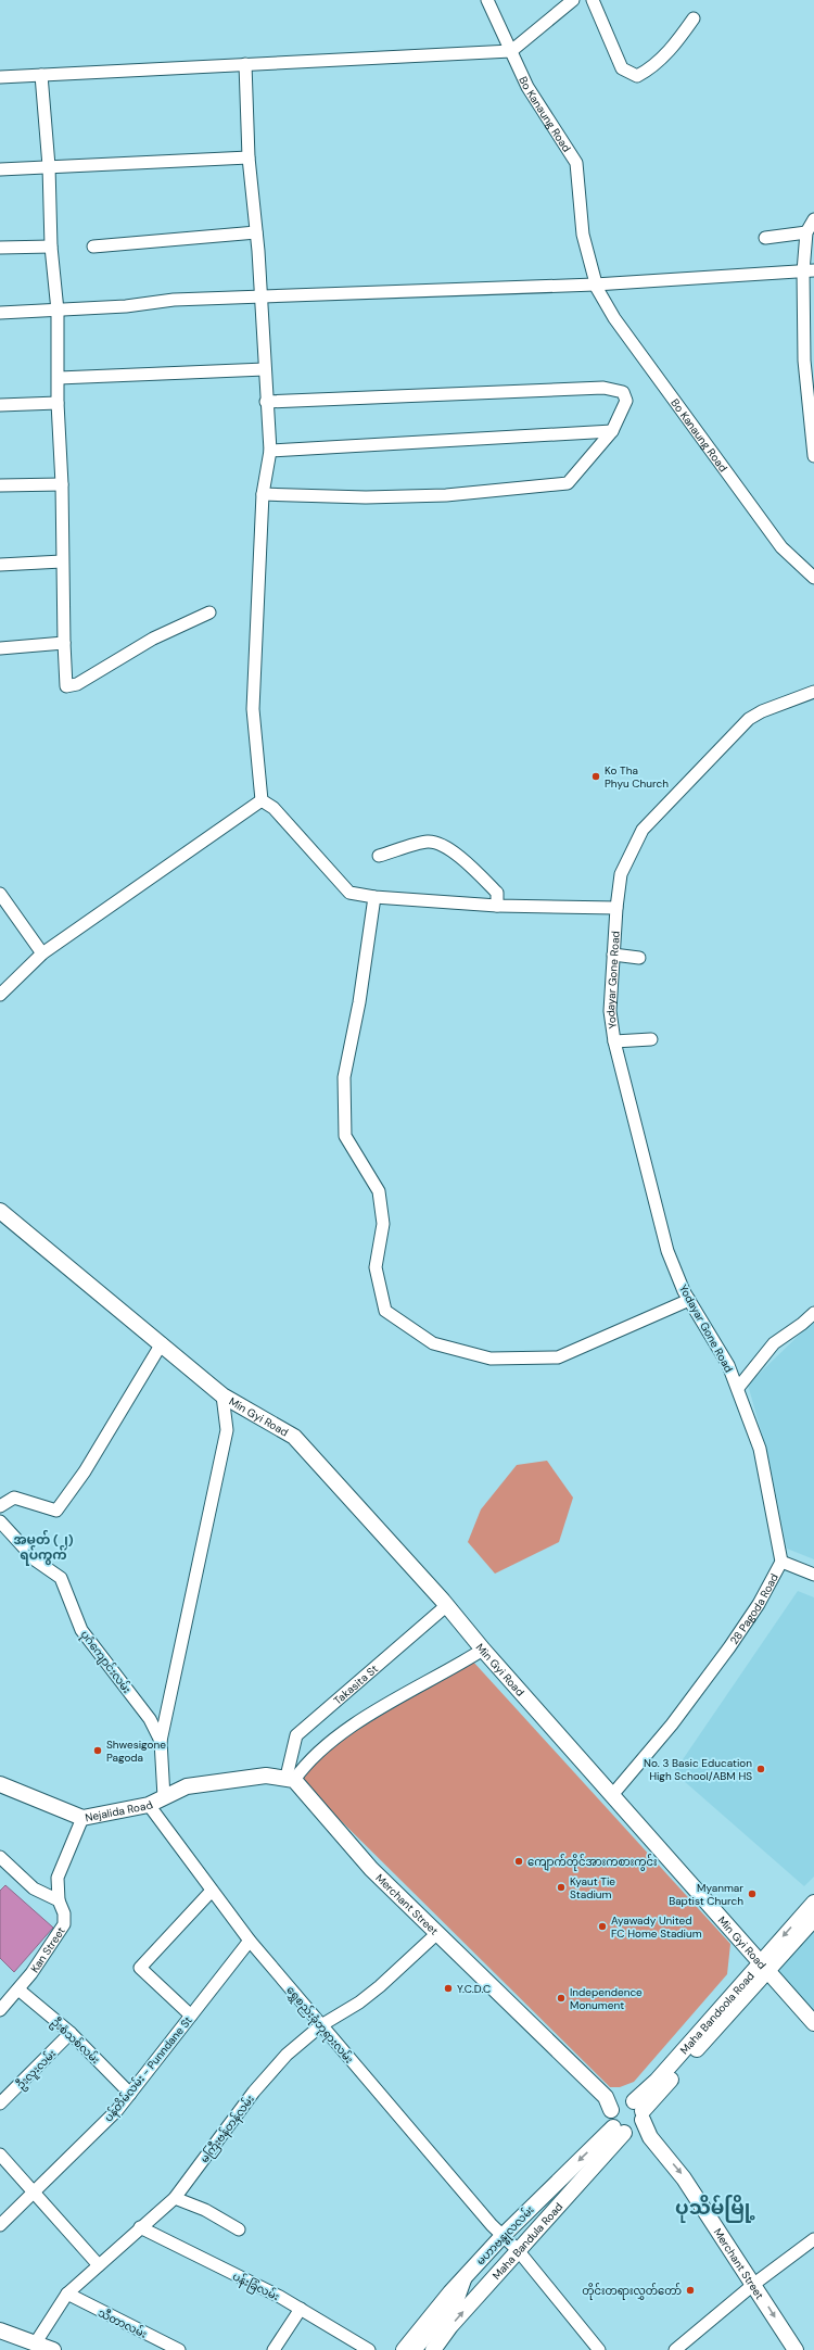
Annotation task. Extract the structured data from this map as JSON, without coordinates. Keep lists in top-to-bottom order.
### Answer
{
  "streets": {
    "main road": [
      "Min Gyi Road",
      "Nejalida Road",
      "Merchant Street",
      "Maha Bandoola Road",
      "မဟာဗန္ဓုလလမ်း",
      "Maha Bandula Road"
    ],
    "street": [
      "Bo Kanaung Road",
      "Yodayar Gone Road",
      "28 Pagoda Road",
      "ပုဂံကျောင်းလမ်း",
      "Takasita St",
      "Kan Street",
      "ရွှေစည်းခုံဘုရားလမ်း",
      "ဦးစံသစ်လမ်း",
      "ဦးလူးလမ်း",
      "ပန်တိမ်လမ်း - Punndane St",
      "မကြီးဗန်တန်လမ်း",
      "ပန်းခြံလမ်း",
      "သီတာလမ်း"
    ]
  },
  "crossings": [
    ["Yodayar Gone Road", "28 Pagoda Road"],
    ["Min Gyi Road", "28 Pagoda Road"],
    ["Min Gyi Road", "Takasita St"],
    ["Min Gyi Road", "Maha Bandoola Road"],
    ["ပုဂံကျောင်းလမ်း", "Nejalida Road"],
    ["Takasita St", "Nejalida Road"],
    ["Takasita St", "Merchant Street"],
    ["Nejalida Road", "Merchant Street"],
    ["Nejalida Road", "Kan Street"],
    ["Nejalida Road", "ရွှေစည်းခုံဘုရားလမ်း"],
    ["Merchant Street", "Maha Bandoola Road"],
    ["Merchant Street", "မကြီးဗန်တန်လမ်း"],
    ["Merchant Street", "မဟာဗန္ဓုလလမ်း"],
    ["Merchant Street", "Maha Bandula Road"],
    ["Kan Street", "ဦးစံသစ်လမ်း"],
    ["Maha Bandoola Road", "မဟာဗန္ဓုလလမ်း"],
    ["Maha Bandoola Road", "Maha Bandula Road"],
    ["ရွှေစည်းခုံဘုရားလမ်း", "ပန်တိမ်လမ်း - Punndane St"],
    ["ရွှေစည်းခုံဘုရားလမ်း", "မကြီးဗန်တန်လမ်း"],
    ["ရွှေစည်းခုံဘုရားလမ်း", "မဟာဗန္ဓုလလမ်း"],
    ["ရွှေစည်းခုံဘုရားလမ်း", "Maha Bandula Road"],
    ["ဦးစံသစ်လမ်း", "ဦးလူးလမ်း"],
    ["ဦးစံသစ်လမ်း", "ပန်တိမ်လမ်း - Punndane St"],
    ["မကြီးဗန်တန်လမ်း", "ပန်းခြံလမ်း"],
    ["မကြီးဗန်တန်လမ်း", "သီတာလမ်း"],
    ["မဟာဗန္ဓုလလမ်း", "Maha Bandula Road"]
  ],
  "one_way": ["Merchant Street", "မဟာဗန္ဓုလလမ်း"],
  "districts": ["အမှတ် (၂) ရပ်ကွက်", "ပုသိမ်မြို့"],
  "places": [
    "Ko Tha Phyu Church",
    "Shwesigone Pagoda",
    "No. 3 Basic Education High School/ABM HS",
    "ကျောက်တိုင်အားကစားကွင်း",
    "Kyaut Tie Stadium",
    "Myanmar Baptist Church",
    "Ayawady United FC Home Stadium",
    "Y.C.D.C",
    "Independence Monument",
    "တိုင်းတရားလွှတ်တော်"
  ]
}
